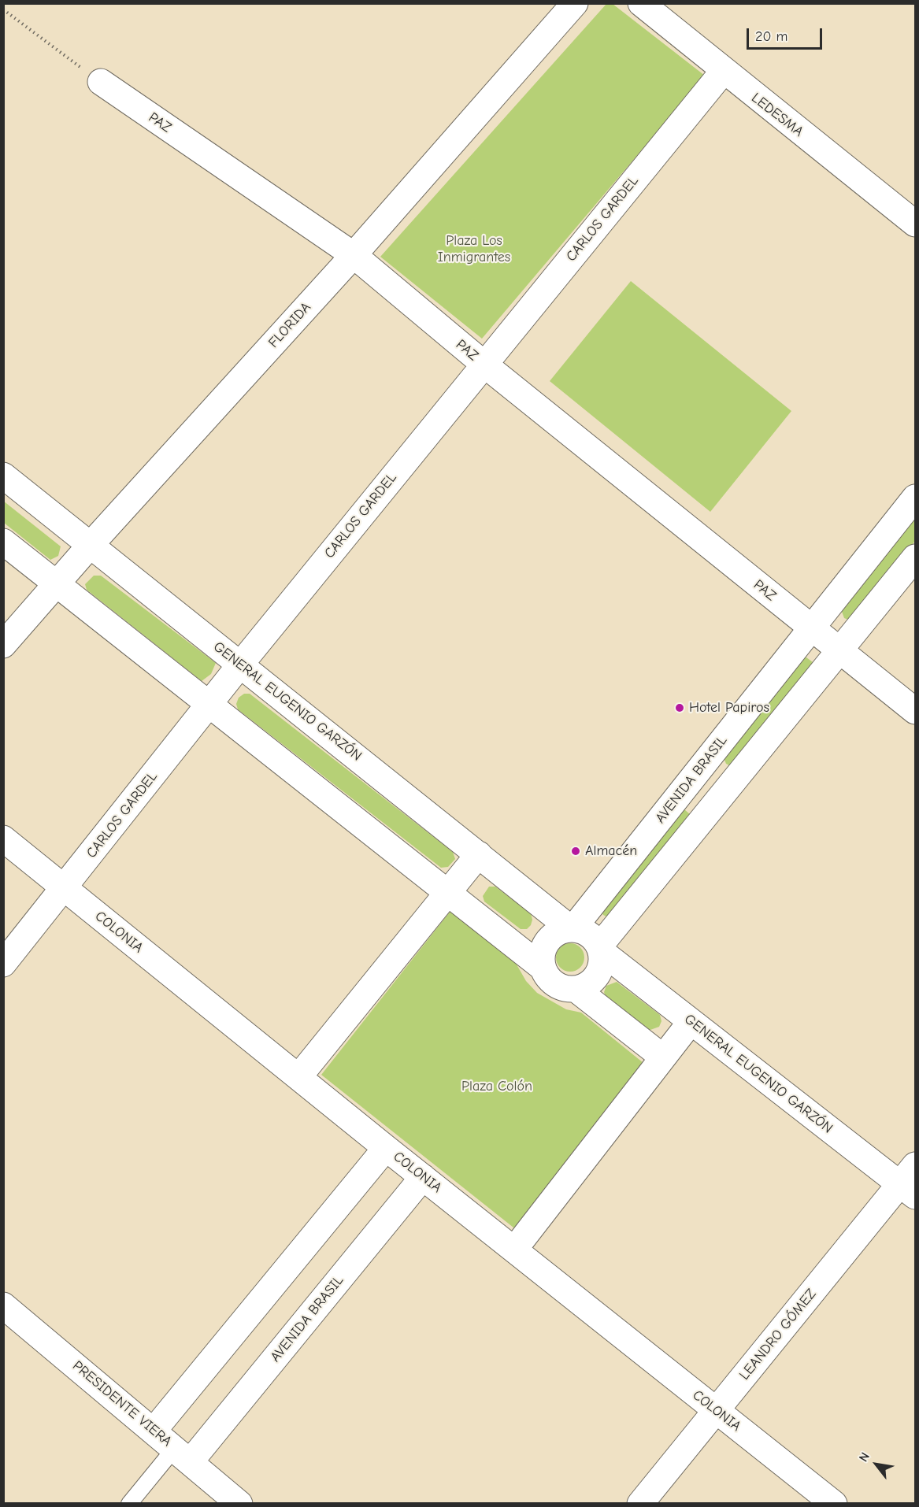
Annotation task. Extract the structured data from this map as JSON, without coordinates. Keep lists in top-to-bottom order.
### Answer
{
  "streets": {
    "street": [
      "LEDESMA",
      "PAZ",
      "CARLOS GARDEL",
      "FLORIDA",
      "GENERAL EUGENIO GARZÓN",
      "AVENIDA BRASIL",
      "COLONIA",
      "LEANDRO GÓMEZ",
      "PRESIDENTE VIERA"
    ]
  },
  "crossings": [
    ["LEDESMA", "CARLOS GARDEL"],
    ["PAZ", "CARLOS GARDEL"],
    ["PAZ", "FLORIDA"],
    ["PAZ", "AVENIDA BRASIL"],
    ["CARLOS GARDEL", "GENERAL EUGENIO GARZÓN"],
    ["CARLOS GARDEL", "COLONIA"],
    ["FLORIDA", "GENERAL EUGENIO GARZÓN"],
    ["GENERAL EUGENIO GARZÓN", "AVENIDA BRASIL"],
    ["GENERAL EUGENIO GARZÓN", "LEANDRO GÓMEZ"],
    ["AVENIDA BRASIL", "COLONIA"],
    ["AVENIDA BRASIL", "PRESIDENTE VIERA"],
    ["COLONIA", "LEANDRO GÓMEZ"]
  ],
  "parks": ["Plaza Los Inmigrantes", "Plaza Colón"],
  "places": ["Hotel Papiros", "Almacén"],
  "scale_bar": "20 m",
  "north": "top left"
}
